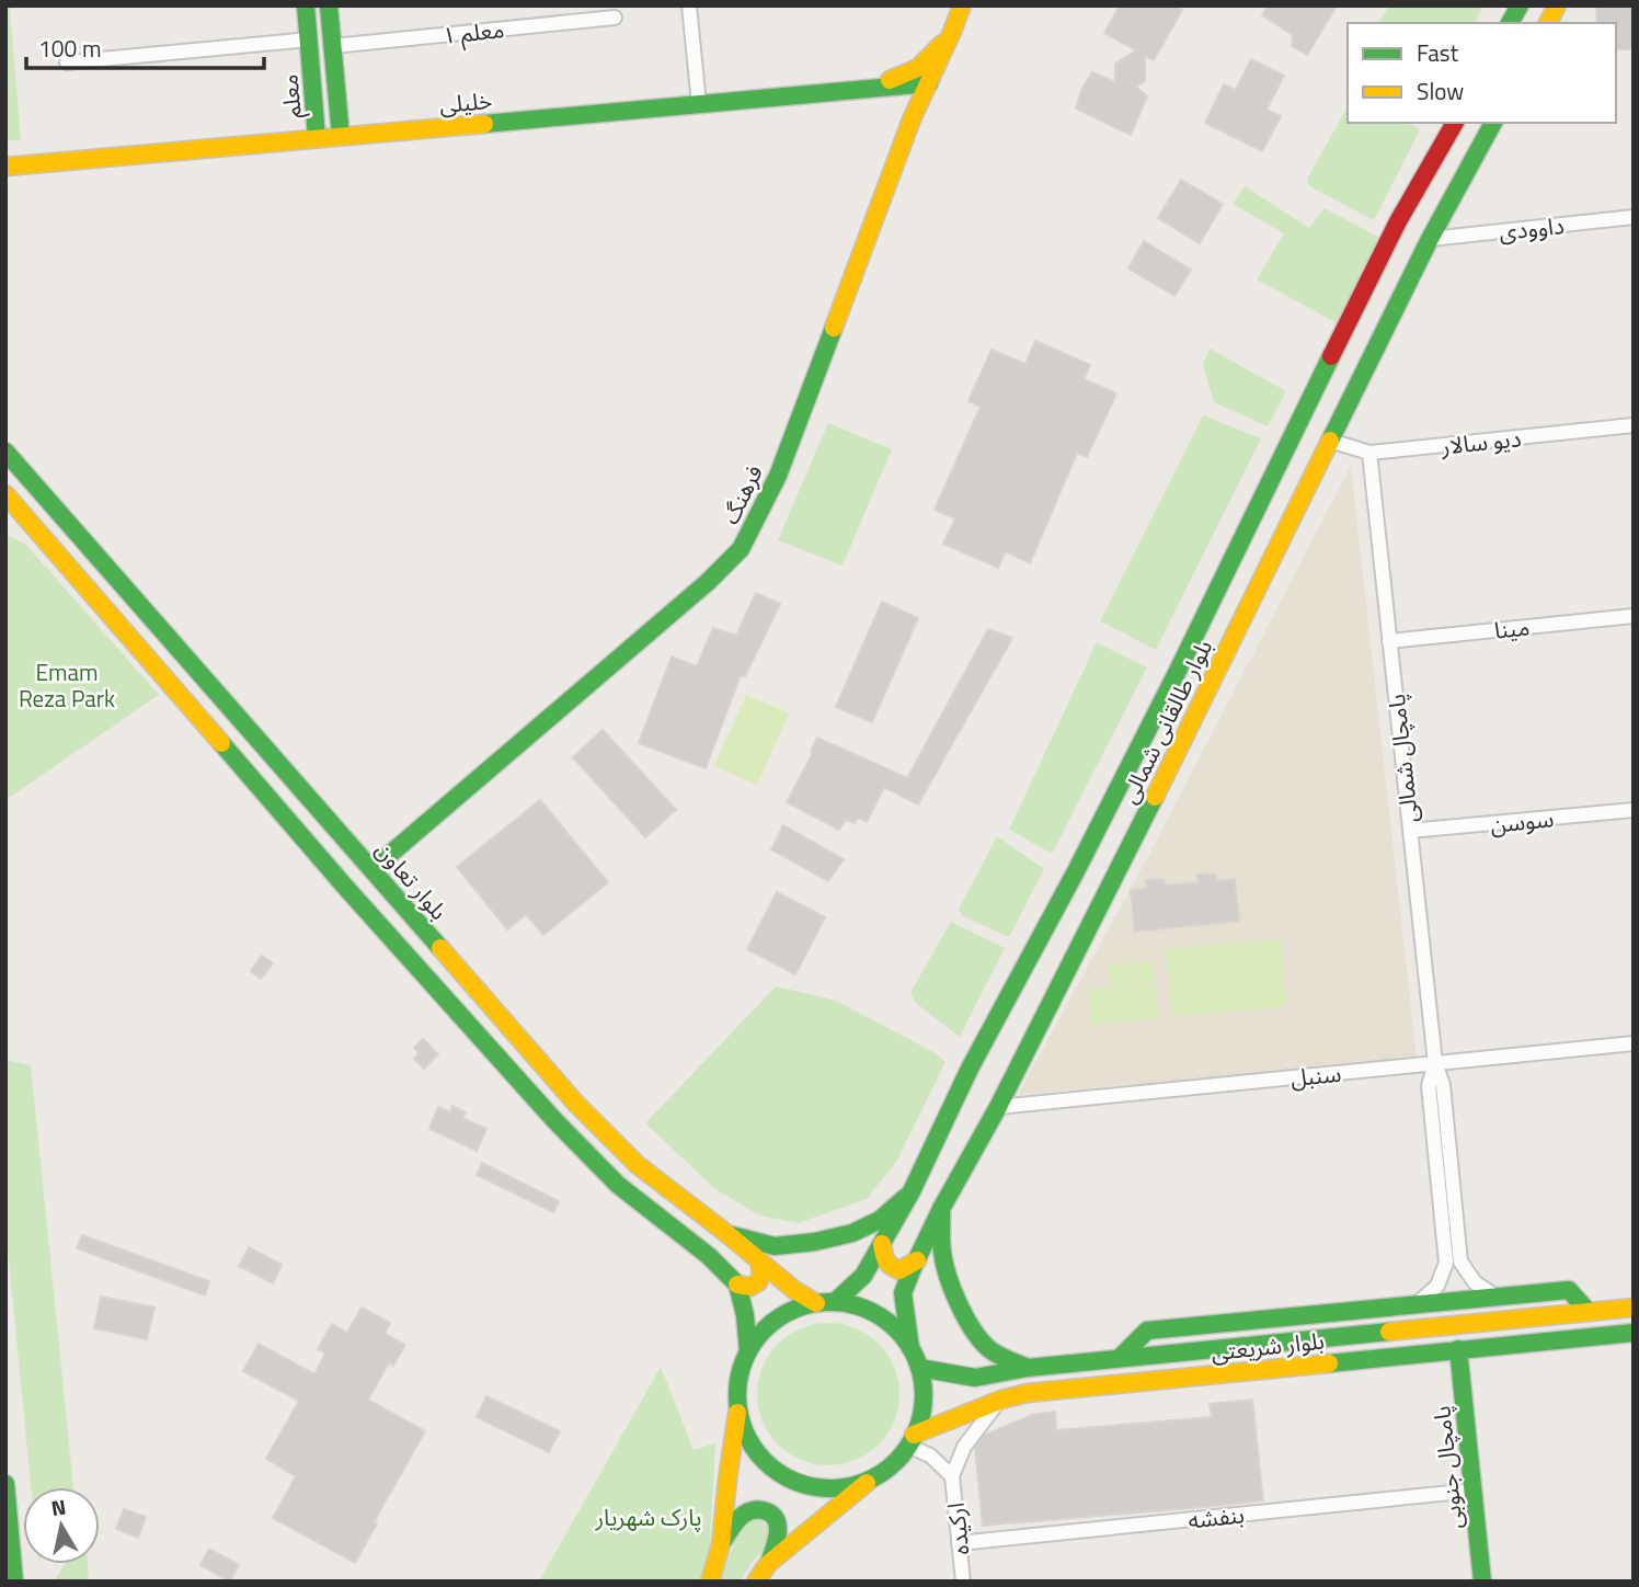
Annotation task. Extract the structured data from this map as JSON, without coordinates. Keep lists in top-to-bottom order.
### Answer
{
  "streets": {
    "main road": [
      "معلم",
      "خلیلی",
      "فرهنگ",
      "بلوار طالقانی شمالی",
      "بلوار تعاون",
      "بلوار شریعتی",
      "پامچال جنوبی"
    ],
    "street": [
      "معلم ۱",
      "داوودی",
      "دیو سالار",
      "مینا",
      "پامچال شمالی",
      "سوسن",
      "سنبل",
      "بنفشه",
      "ارکیده"
    ]
  },
  "crossings": [
    ["معلم ۱", "معلم"],
    ["معلم", "خلیلی"],
    ["خلیلی", "فرهنگ"],
    ["داوودی", "بلوار طالقانی شمالی"],
    ["دیو سالار", "بلوار طالقانی شمالی"],
    ["دیو سالار", "پامچال شمالی"],
    ["فرهنگ", "بلوار تعاون"],
    ["مینا", "پامچال شمالی"],
    ["بلوار طالقانی شمالی", "بلوار تعاون"],
    ["بلوار طالقانی شمالی", "سنبل"],
    ["بلوار طالقانی شمالی", "بلوار شریعتی"],
    ["بلوار طالقانی شمالی", "ارکیده"],
    ["پامچال شمالی", "سوسن"],
    ["پامچال شمالی", "سنبل"],
    ["بلوار تعاون", "بلوار شریعتی"],
    ["بلوار تعاون", "ارکیده"],
    ["بلوار شریعتی", "پامچال جنوبی"],
    ["بلوار شریعتی", "ارکیده"],
    ["پامچال جنوبی", "بنفشه"],
    ["بنفشه", "ارکیده"]
  ],
  "parks": ["Emam Reza Park", "پارک شهریار"],
  "legend": ["Fast", "Slow"],
  "scale_bar": "100 m",
  "north": "top"
}
